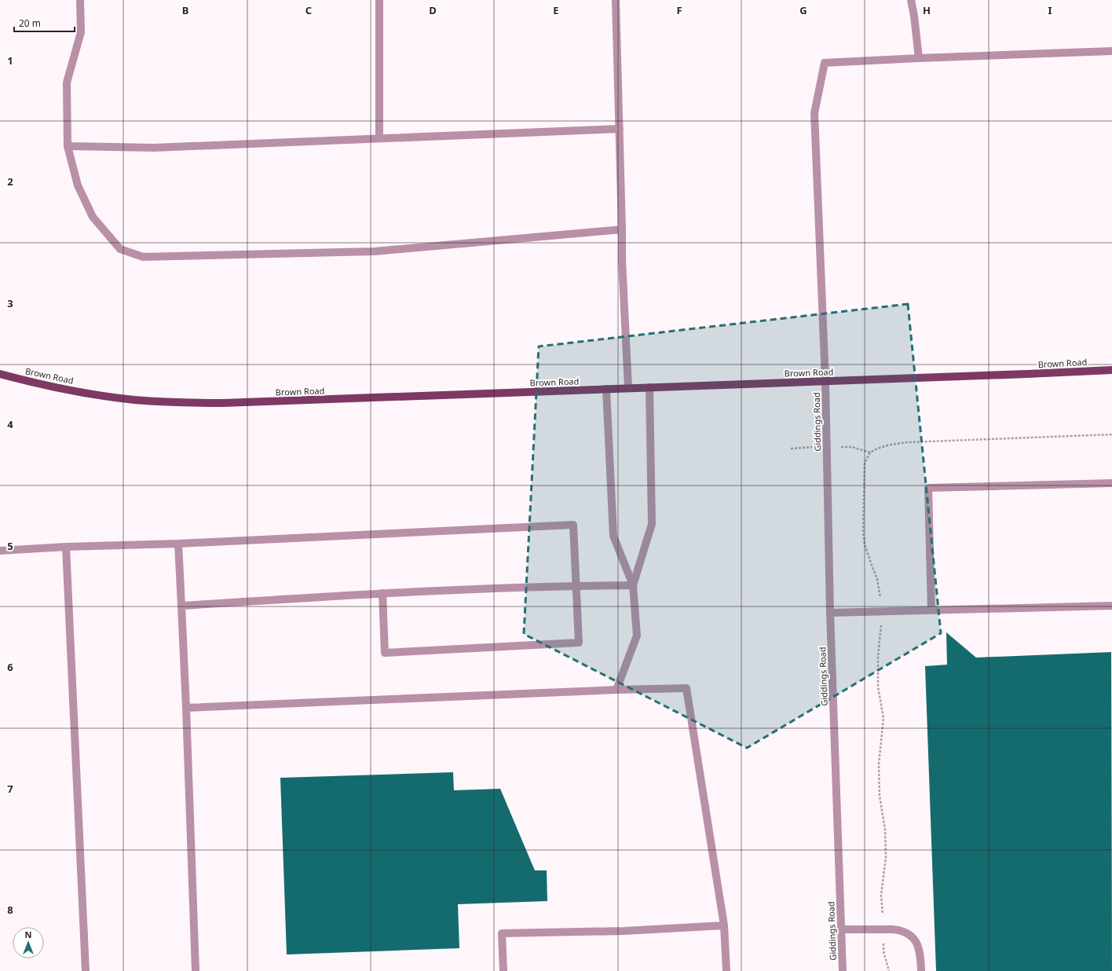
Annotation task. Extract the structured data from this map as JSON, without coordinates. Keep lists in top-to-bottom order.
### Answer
{
  "streets": {
    "main road": ["Brown Road"],
    "street": ["Giddings Road"]
  },
  "crossings": [
    ["Brown Road", "Giddings Road"]
  ],
  "scale_bar": "20 m",
  "north": "top",
  "grid": {
    "columns": [
      "B",
      "C",
      "D",
      "E",
      "F",
      "G",
      "H",
      "I"
    ],
    "rows": [
      "1",
      "2",
      "3",
      "4",
      "5",
      "6",
      "7",
      "8"
    ]
  }
}
